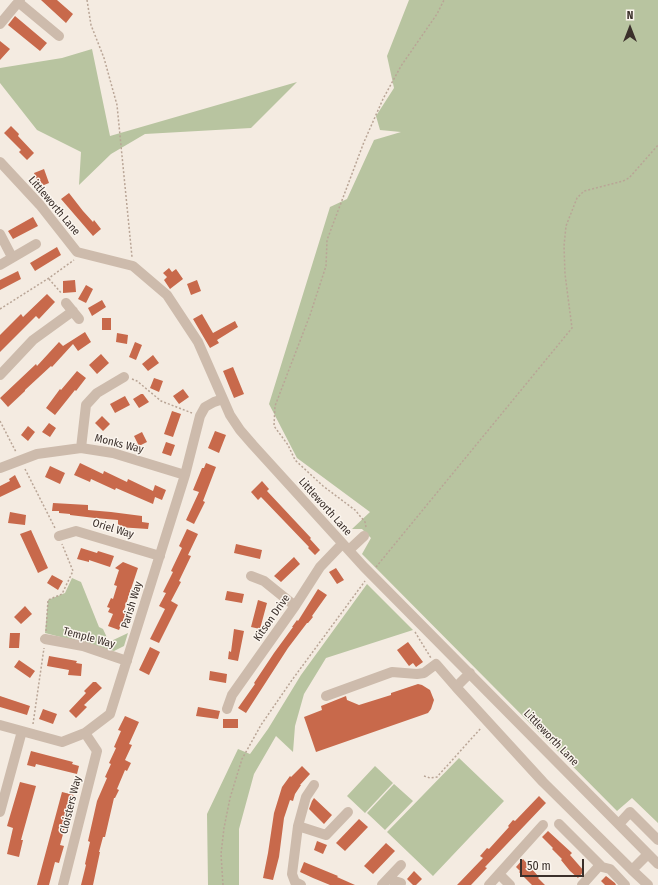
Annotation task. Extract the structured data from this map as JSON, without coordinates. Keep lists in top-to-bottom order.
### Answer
{
  "streets": {
    "street": [
      "Littleworth Lane",
      "Monks Way",
      "Oriel Way",
      "Parish Way",
      "Kitson Drive",
      "Temple Way",
      "Cloisters Way"
    ]
  },
  "crossings": [
    ["Littleworth Lane", "Kitson Drive"],
    ["Monks Way", "Parish Way"],
    ["Oriel Way", "Parish Way"],
    ["Parish Way", "Temple Way"],
    ["Parish Way", "Cloisters Way"]
  ],
  "scale_bar": "50 m",
  "north": "top"
}
